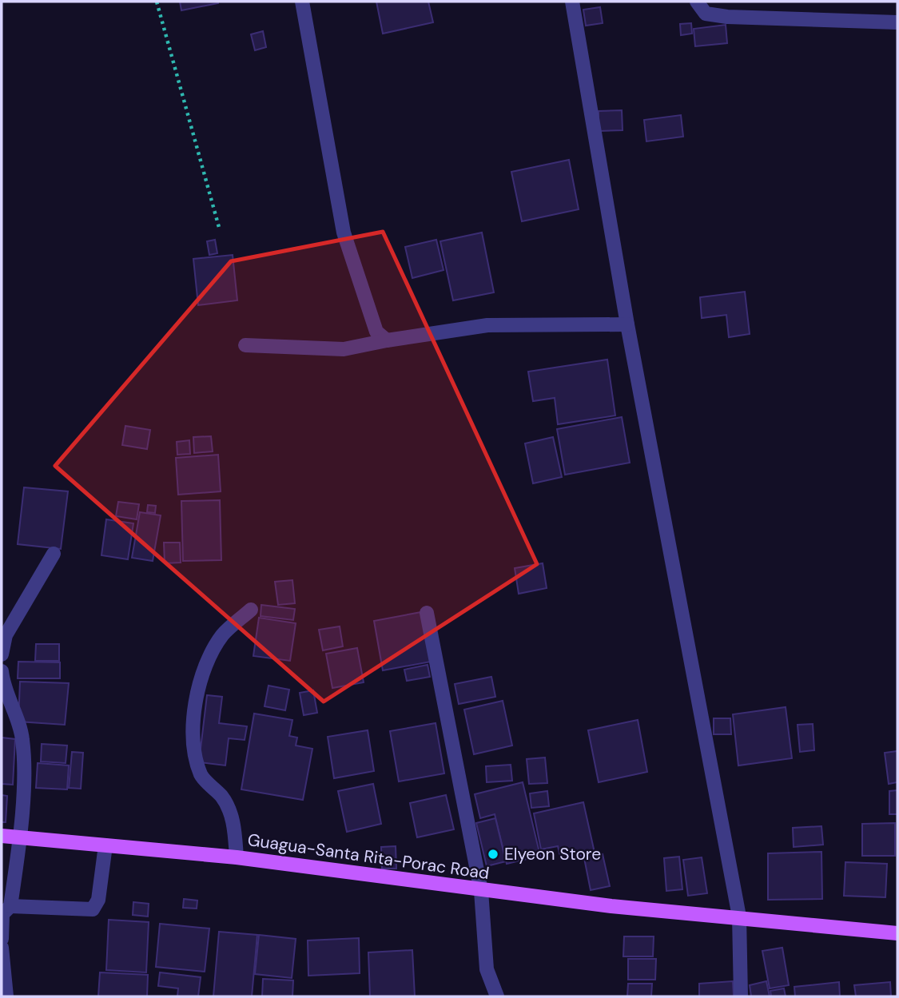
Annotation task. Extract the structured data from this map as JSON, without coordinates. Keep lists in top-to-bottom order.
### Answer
{
  "streets": {
    "main road": ["Guagua-Santa Rita-Porac Road"]
  },
  "places": ["Elyeon Store"]
}
